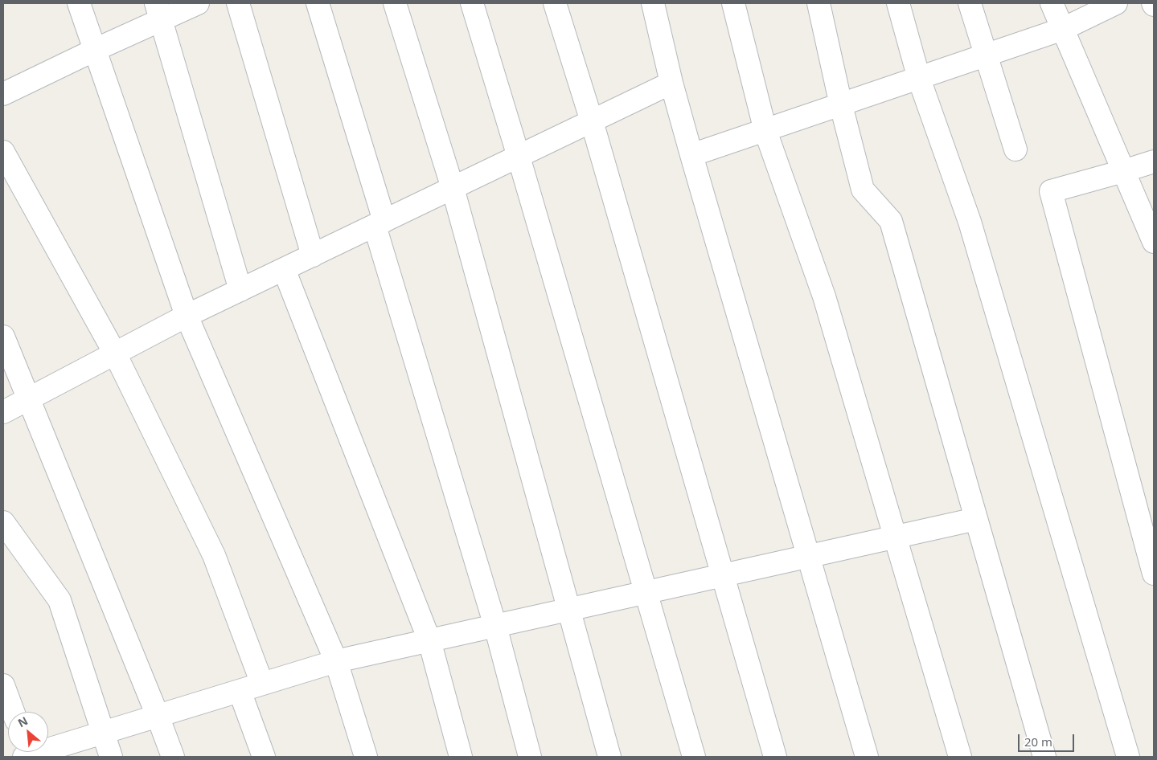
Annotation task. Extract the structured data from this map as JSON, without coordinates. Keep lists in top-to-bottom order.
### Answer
{
  "scale_bar": "20 m",
  "north": "top left"
}
